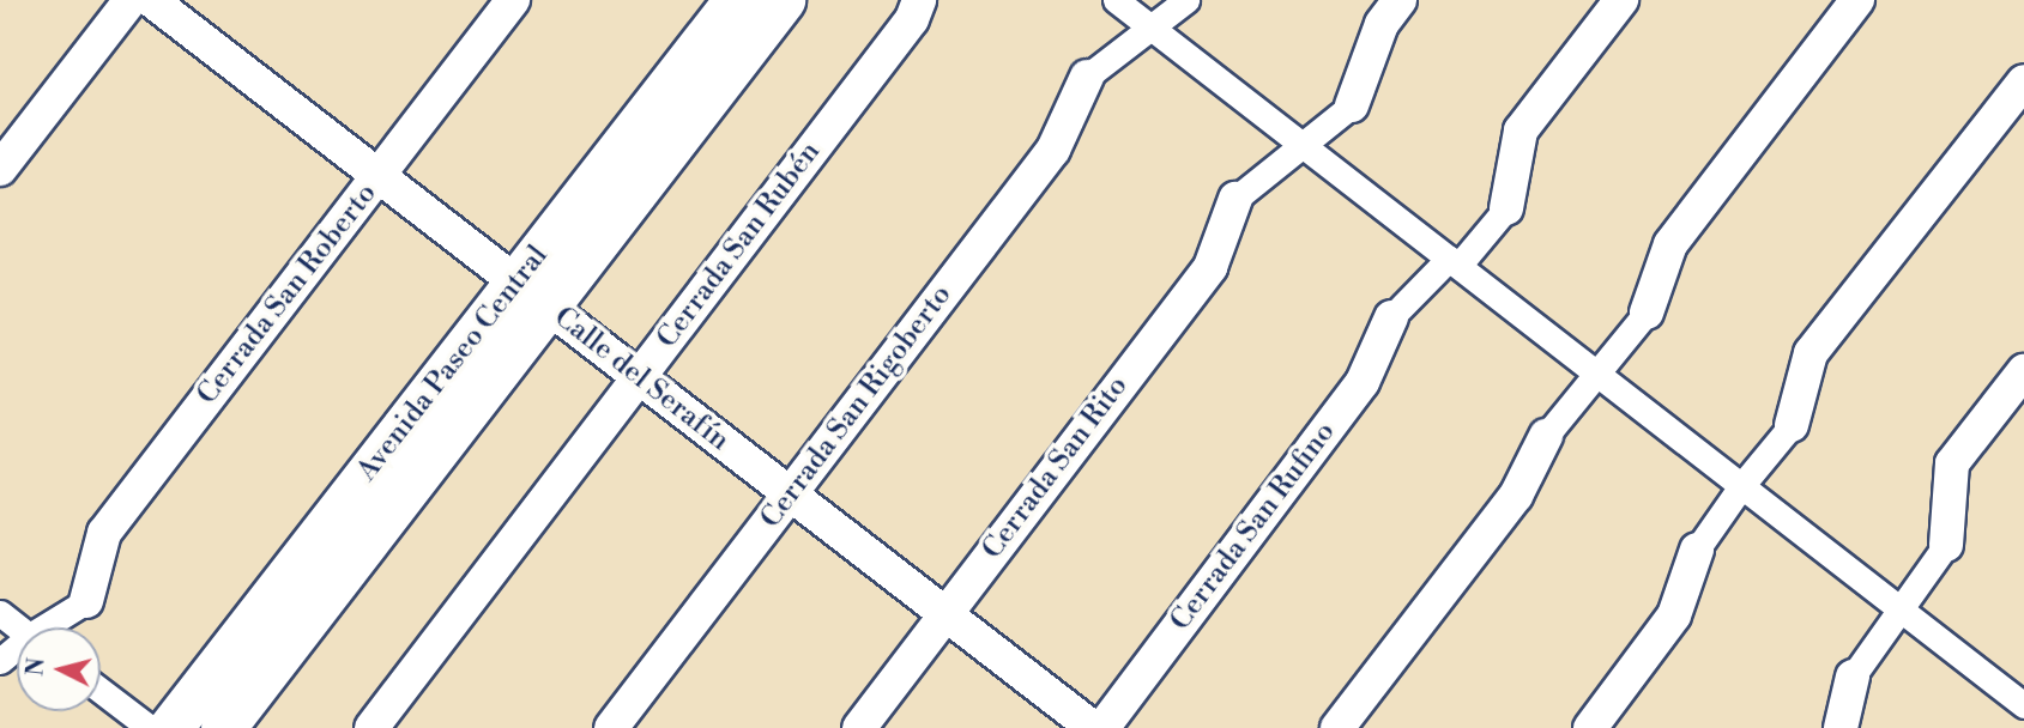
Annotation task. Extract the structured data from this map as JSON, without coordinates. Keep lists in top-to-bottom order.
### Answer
{
  "streets": {
    "street": [
      "Cerrada San Rubén",
      "Cerrada San Roberto",
      "Avenida Paseo Central",
      "Calle del Serafín",
      "Cerrada San Rigoberto",
      "Cerrada San Rito",
      "Cerrada San Rufino"
    ]
  },
  "crossings": [
    ["Cerrada San Rubén", "Calle del Serafín"],
    ["Cerrada San Roberto", "Calle del Serafín"],
    ["Avenida Paseo Central", "Calle del Serafín"],
    ["Calle del Serafín", "Cerrada San Rigoberto"],
    ["Calle del Serafín", "Cerrada San Rito"]
  ],
  "north": "left"
}
